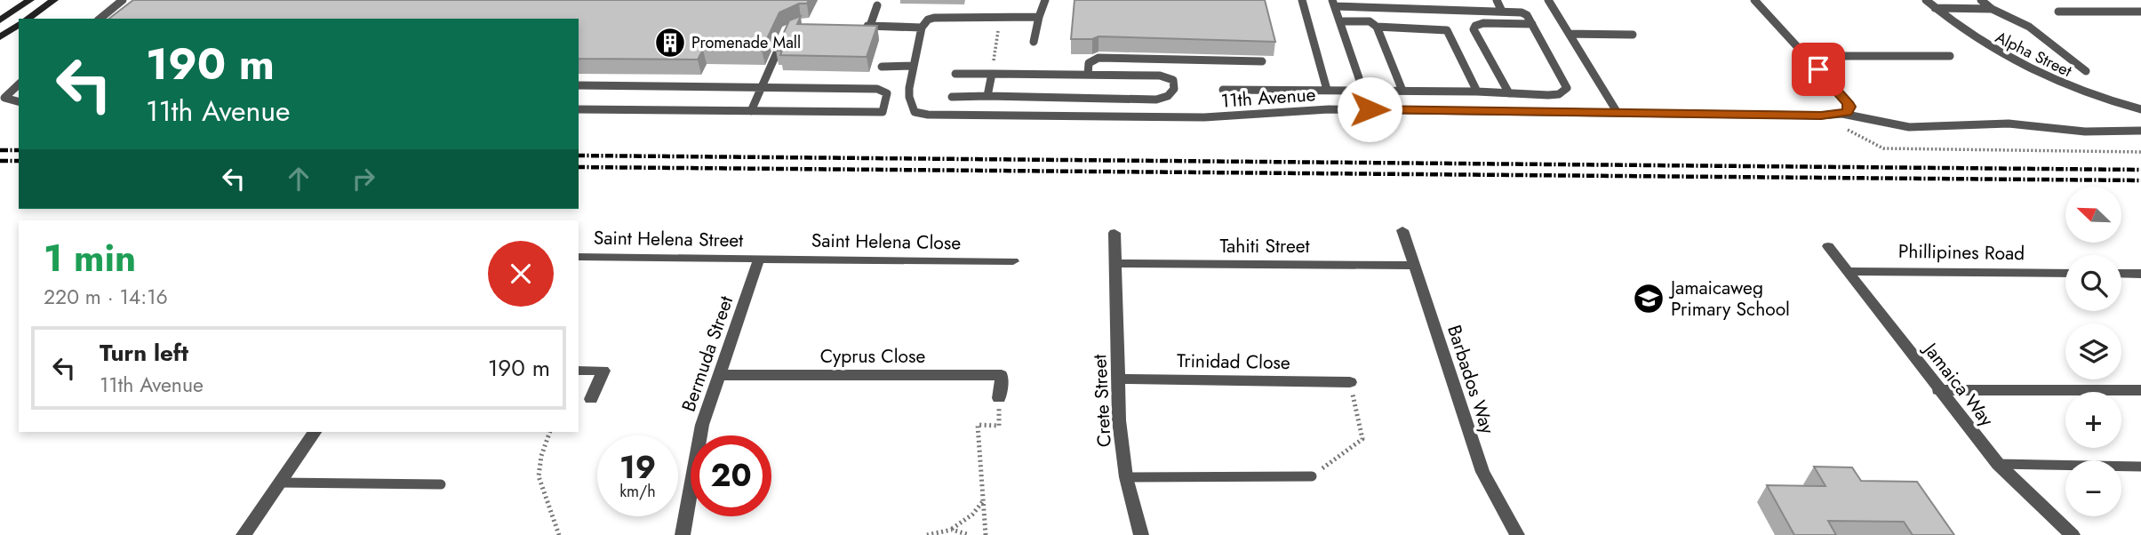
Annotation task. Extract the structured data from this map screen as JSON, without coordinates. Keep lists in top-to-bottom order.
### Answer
{
  "streets": {
    "street": [
      "Saint Helena Street",
      "Saint Helena Close",
      "Tahiti Street",
      "Phillipines Road",
      "Bermuda Street",
      "Cyprus Close",
      "Trinidad Close",
      "Barbados Way",
      "Jamaica Way",
      "Crete Street"
    ],
    "lane": ["Alpha Street", "11th Avenue"]
  },
  "crossings": [
    ["Saint Helena Street", "Saint Helena Close"],
    ["Saint Helena Street", "Bermuda Street"],
    ["Saint Helena Close", "Bermuda Street"],
    ["Tahiti Street", "Barbados Way"],
    ["Tahiti Street", "Crete Street"],
    ["Phillipines Road", "Jamaica Way"],
    ["Bermuda Street", "Cyprus Close"],
    ["Trinidad Close", "Crete Street"]
  ],
  "places": {
    "building": ["Promenade Mall"],
    "school or university": ["Jamaicaweg Primary School"]
  },
  "north": "top left",
  "page": {
    "turn": ["190 m", "11th Avenue"],
    "map_buttons": ["+", "−"],
    "heading": ["1 min", "220 m · 14:16"],
    "list": [
      {
        "name": "Turn left",
        "note": "11th Avenue",
        "value": "190 m"
      }
    ],
    "speed": "19 km/h",
    "limit": "20"
  }
}
